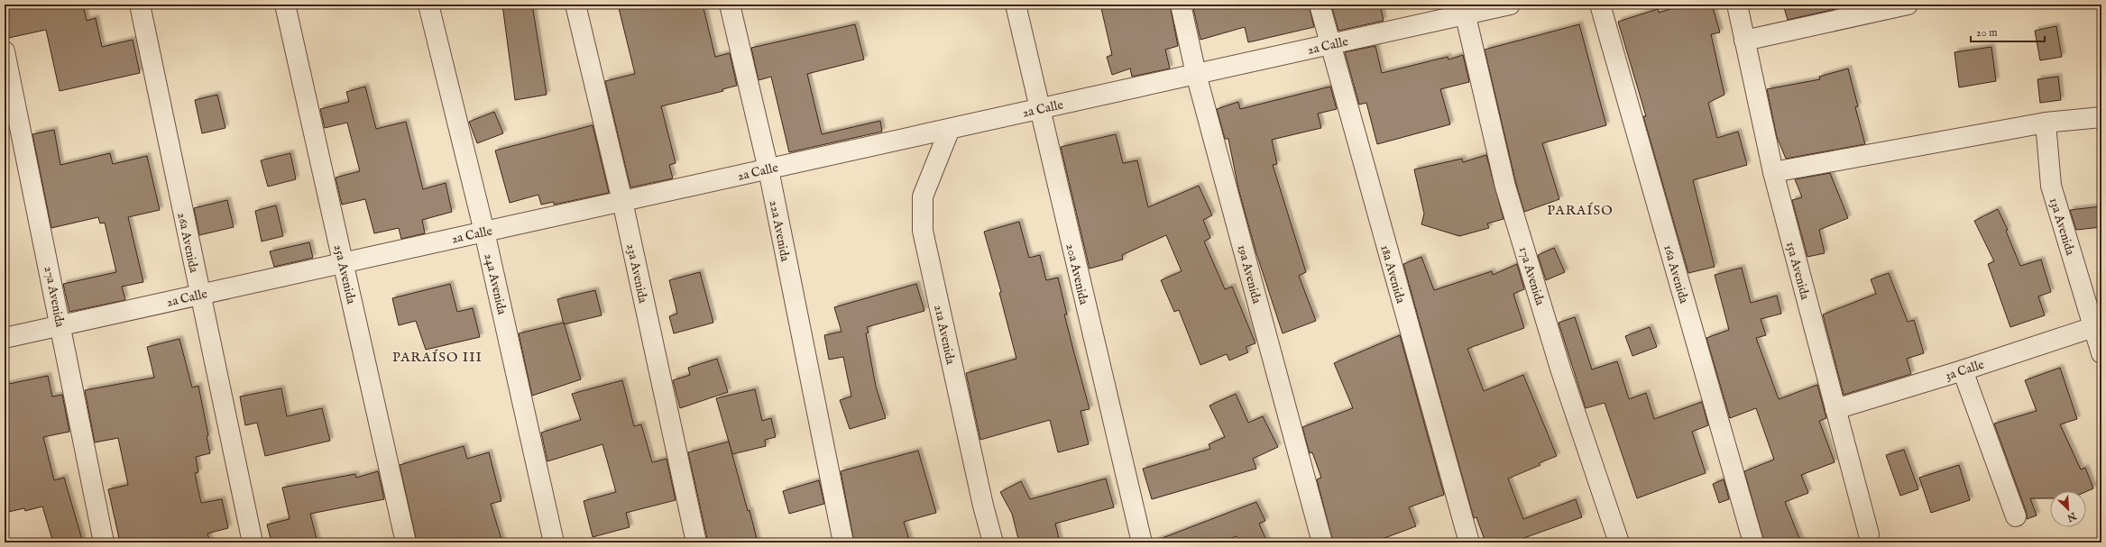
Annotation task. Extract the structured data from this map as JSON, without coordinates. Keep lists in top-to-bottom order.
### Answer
{
  "streets": {
    "street": [
      "2a Calle",
      "13a Avenida",
      "22a Avenida",
      "26a Avenida",
      "15a Avenida",
      "23a Avenida",
      "25a Avenida",
      "20a Avenida",
      "19a Avenida",
      "18a Avenida",
      "16a Avenida",
      "17a Avenida",
      "24a Avenida",
      "27a Avenida",
      "21a Avenida",
      "3a Calle"
    ]
  },
  "crossings": [
    ["2a Calle", "22a Avenida"],
    ["2a Calle", "26a Avenida"],
    ["2a Calle", "23a Avenida"],
    ["2a Calle", "25a Avenida"],
    ["2a Calle", "20a Avenida"],
    ["2a Calle", "19a Avenida"],
    ["2a Calle", "18a Avenida"],
    ["2a Calle", "17a Avenida"],
    ["2a Calle", "24a Avenida"],
    ["2a Calle", "27a Avenida"],
    ["2a Calle", "21a Avenida"],
    ["13a Avenida", "3a Calle"],
    ["15a Avenida", "3a Calle"]
  ],
  "districts": ["PARAÍSO", "PARAÍSO III"],
  "scale_bar": "20 m",
  "north": "bottom right"
}
